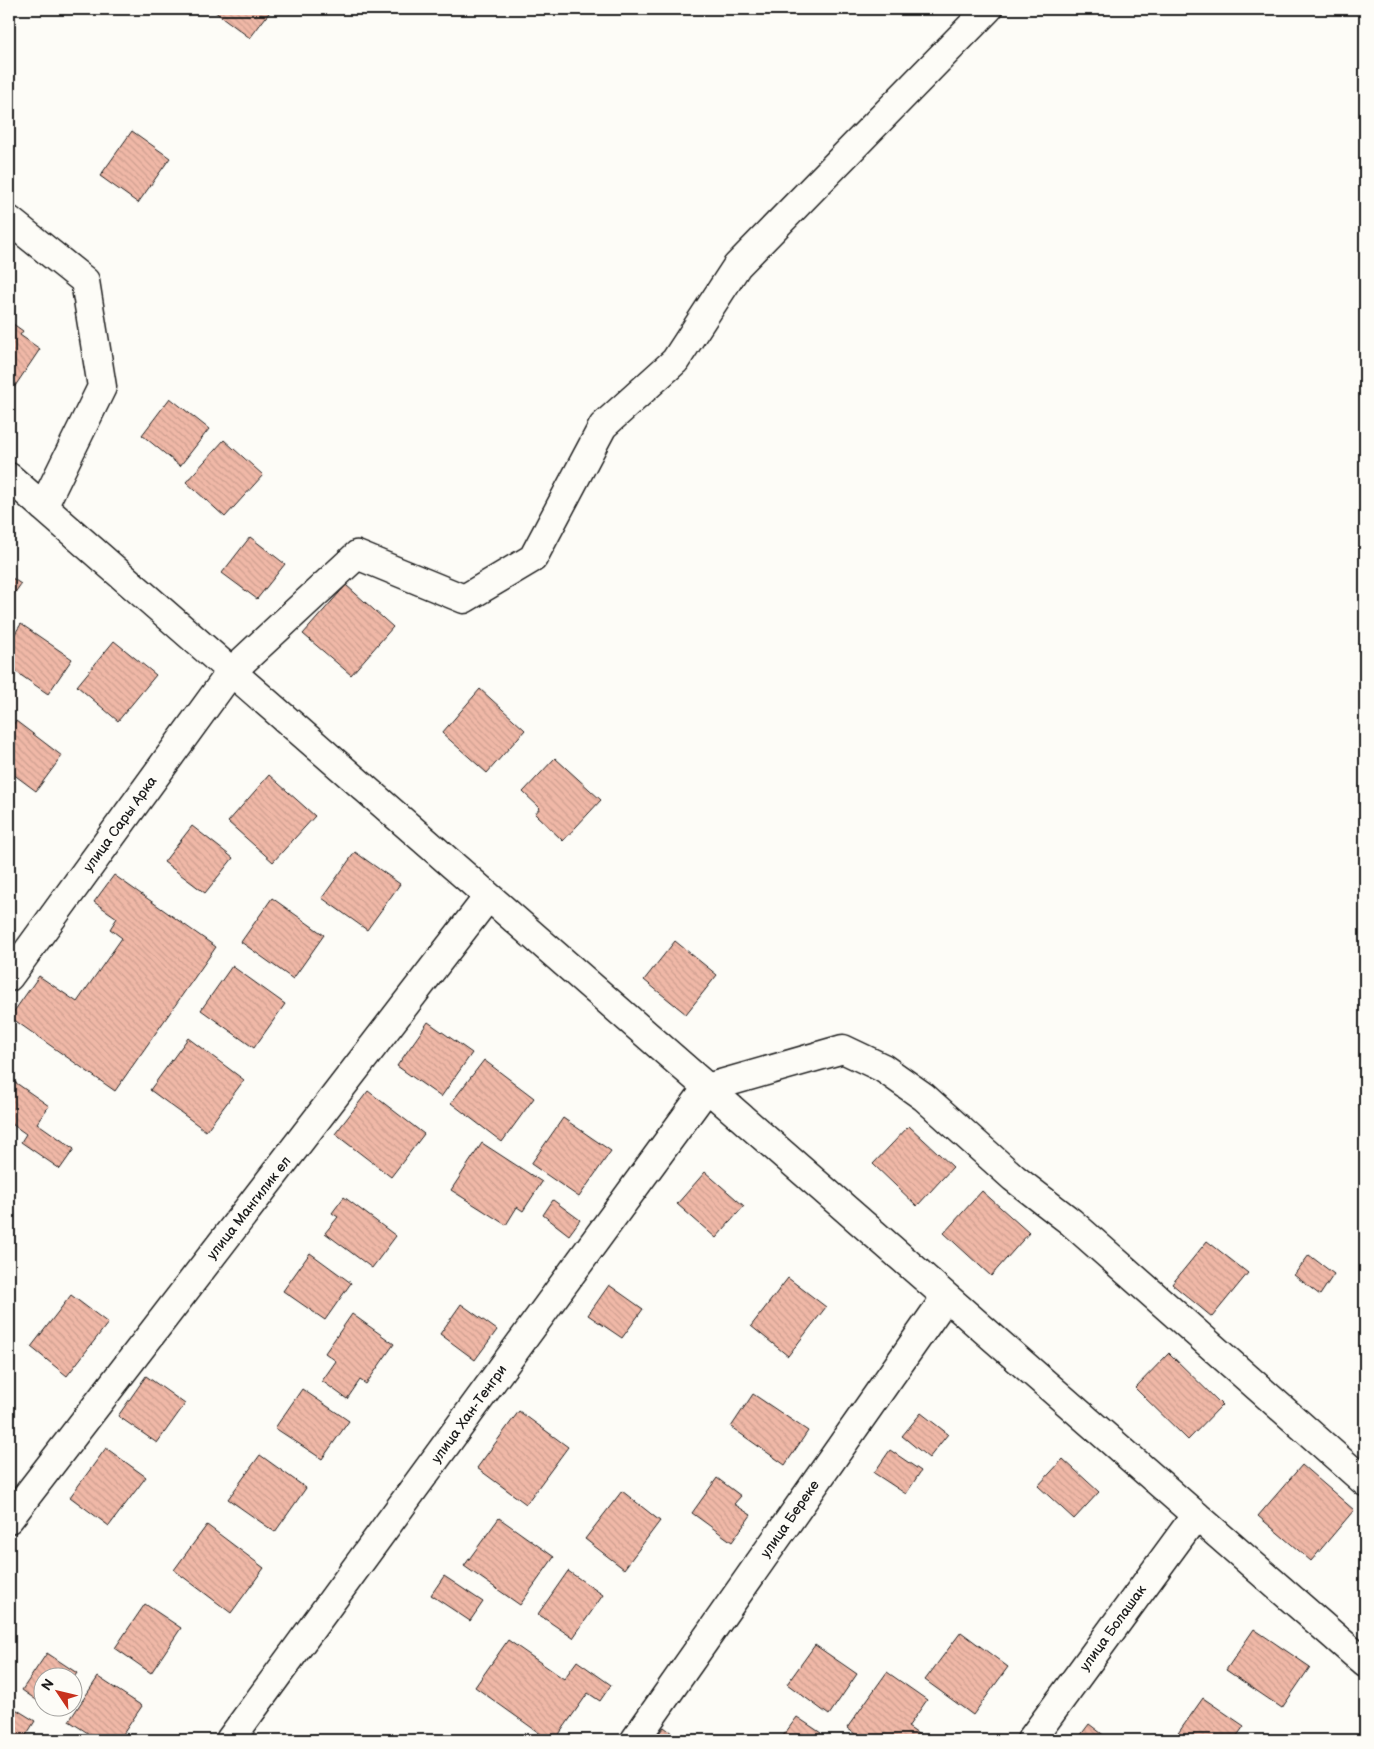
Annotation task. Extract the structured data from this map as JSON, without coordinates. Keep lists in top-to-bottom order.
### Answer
{
  "streets": {
    "street": [
      "улица Сары Арка",
      "улица Мангилик ел",
      "улица Хан-Тенгри",
      "улица Береке",
      "улица Болашак"
    ]
  },
  "north": "top left"
}
